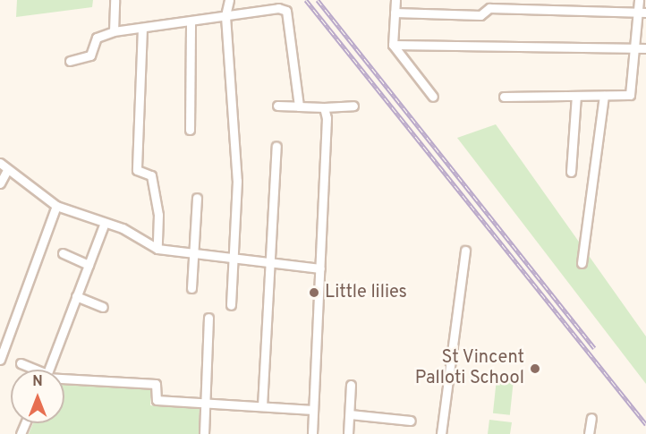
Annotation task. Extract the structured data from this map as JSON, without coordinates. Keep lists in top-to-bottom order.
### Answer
{
  "places": ["Little lilies", "St Vincent Palloti School"],
  "north": "top"
}
